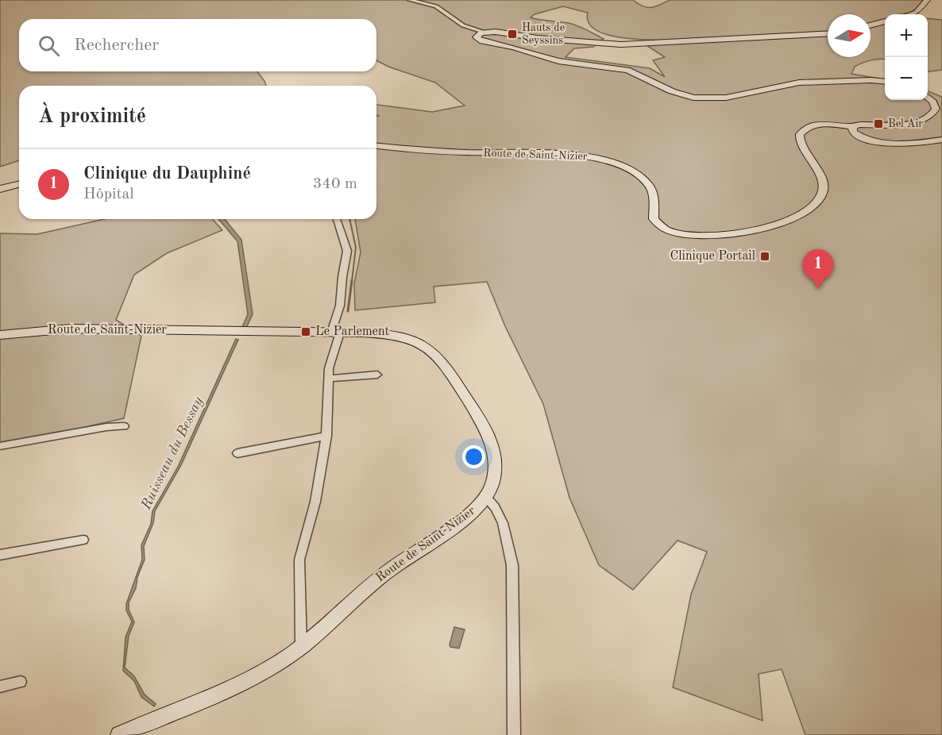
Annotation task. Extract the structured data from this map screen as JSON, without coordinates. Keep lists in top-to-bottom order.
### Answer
{
  "streets": {
    "main road": ["Route de Saint-Nizier"]
  },
  "water": ["Ruisseau du Bessay"],
  "places": {
    "transit": [
      "Hauts de Seyssins",
      "Bel Air",
      "Clinique Portail",
      "Le Parlement"
    ]
  },
  "north": "right",
  "page": {
    "map_buttons": ["+", "−"],
    "search": "Rechercher",
    "heading": "À proximité",
    "list": [
      {
        "mark": "1",
        "name": "Clinique du Dauphiné",
        "note": "Hôpital",
        "value": "340 m"
      }
    ],
    "pins": "1"
  }
}
